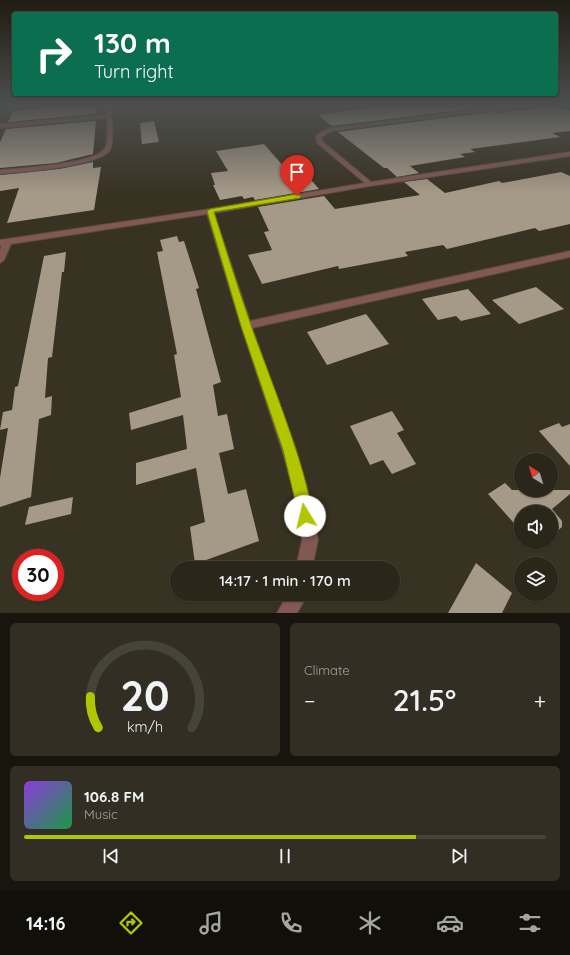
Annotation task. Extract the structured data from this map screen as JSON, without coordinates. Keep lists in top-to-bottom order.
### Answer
{
  "north": "top left",
  "page": {
    "turn": ["130 m", "Turn right"],
    "limit": "30",
    "trip": "14:17 · 1 min · 170 m",
    "tile": "Climate",
    "heat": ["−", "21.5°", "+"],
    "song": ["106.8 FM", "Music"],
    "tabs": "14:16",
    "gauge": ["20", "km/h"]
  }
}
